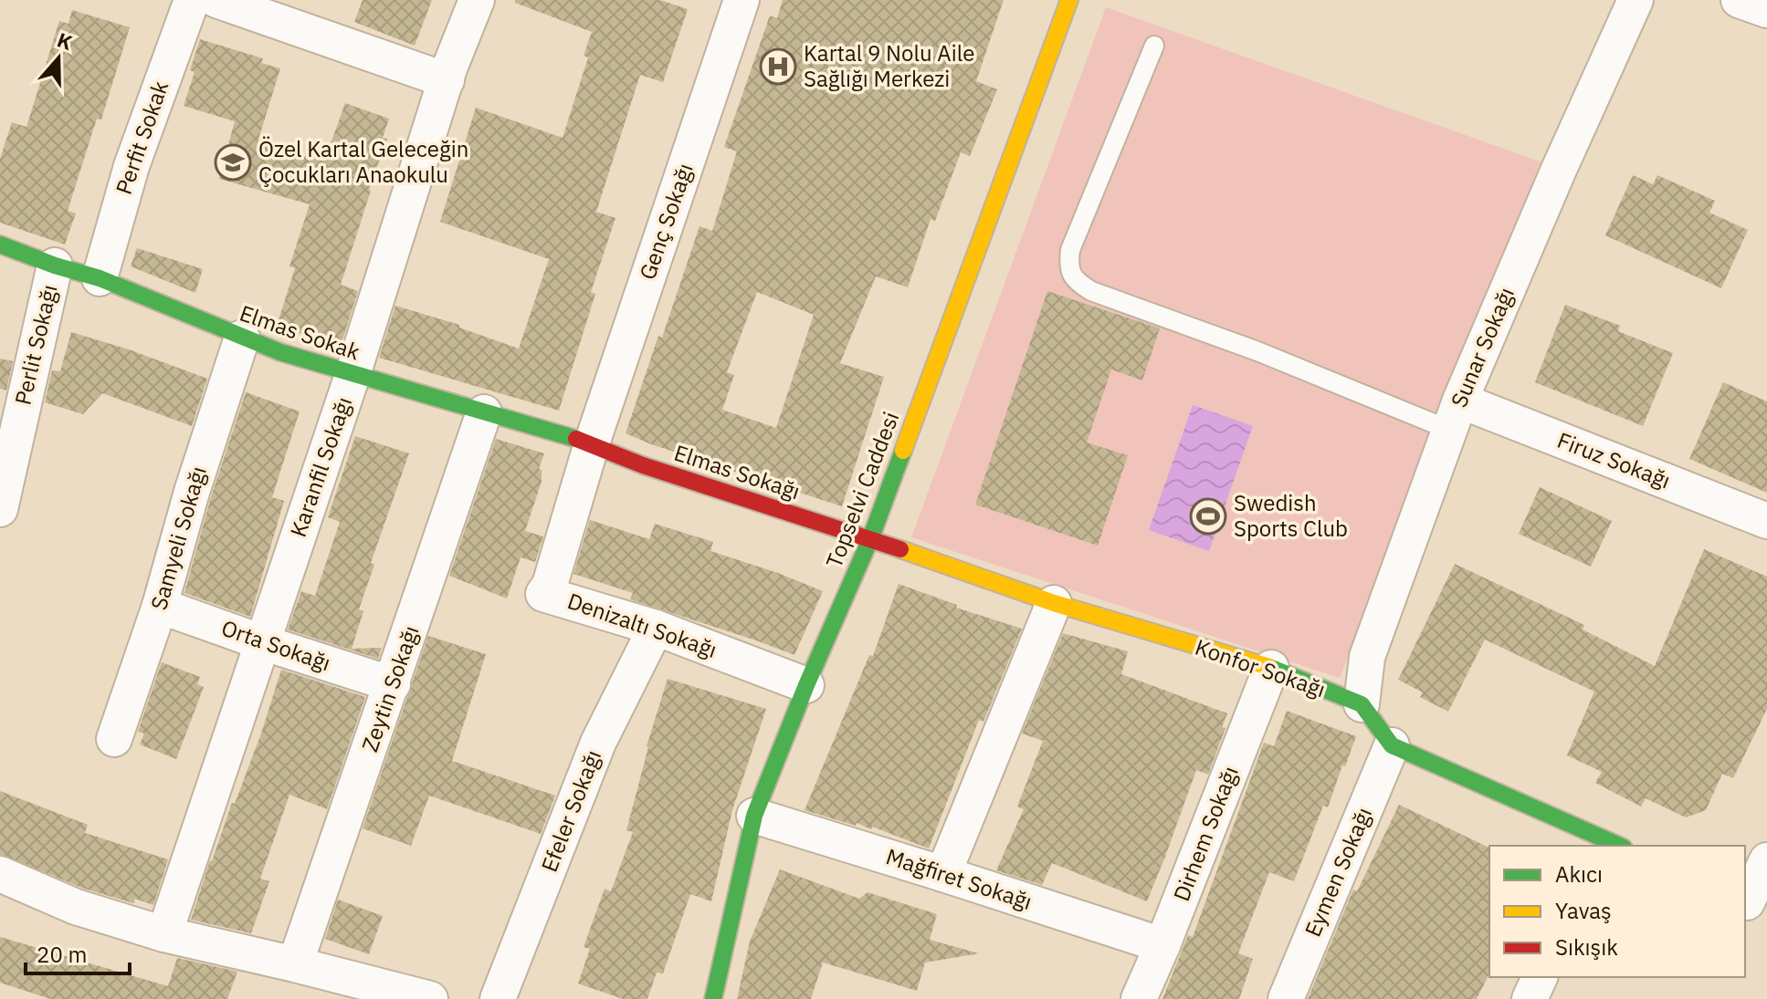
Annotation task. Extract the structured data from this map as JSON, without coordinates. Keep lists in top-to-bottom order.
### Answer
{
  "streets": {
    "street": [
      "Perfit Sokak",
      "Genç Sokağı",
      "Elmas Sokak",
      "Perlit Sokağı",
      "Sunar Sokağı",
      "Firuz Sokağı",
      "Karanfil Sokağı",
      "Elmas Sokağı",
      "Topselvi Caddesi",
      "Samyeli Sokağı",
      "Denizaltı Sokağı",
      "Orta Sokağı",
      "Konfor Sokağı",
      "Zeytin Sokağı",
      "Efeler Sokağı",
      "Dirhem Sokağı",
      "Eymen Sokağı",
      "Mağfiret Sokağı"
    ]
  },
  "crossings": [
    ["Perfit Sokak", "Elmas Sokak"],
    ["Genç Sokağı", "Elmas Sokak"],
    ["Genç Sokağı", "Elmas Sokağı"],
    ["Genç Sokağı", "Denizaltı Sokağı"],
    ["Elmas Sokak", "Perlit Sokağı"],
    ["Elmas Sokak", "Karanfil Sokağı"],
    ["Elmas Sokak", "Elmas Sokağı"],
    ["Elmas Sokak", "Samyeli Sokağı"],
    ["Elmas Sokak", "Denizaltı Sokağı"],
    ["Elmas Sokak", "Zeytin Sokağı"],
    ["Sunar Sokağı", "Firuz Sokağı"],
    ["Sunar Sokağı", "Konfor Sokağı"],
    ["Karanfil Sokağı", "Orta Sokağı"],
    ["Elmas Sokağı", "Topselvi Caddesi"],
    ["Elmas Sokağı", "Denizaltı Sokağı"],
    ["Elmas Sokağı", "Konfor Sokağı"],
    ["Topselvi Caddesi", "Denizaltı Sokağı"],
    ["Topselvi Caddesi", "Konfor Sokağı"],
    ["Topselvi Caddesi", "Mağfiret Sokağı"],
    ["Samyeli Sokağı", "Orta Sokağı"],
    ["Denizaltı Sokağı", "Efeler Sokağı"],
    ["Orta Sokağı", "Zeytin Sokağı"],
    ["Konfor Sokağı", "Dirhem Sokağı"],
    ["Dirhem Sokağı", "Mağfiret Sokağı"]
  ],
  "places": {
    "hospital": ["Kartal 9 Nolu Aile Sağlığı Merkezi"],
    "school or university": ["Özel Kartal Geleceğin Çocukları Anaokulu"],
    "sports": ["Swedish Sports Club"]
  },
  "legend": ["Akıcı", "Yavaş", "Sıkışık"],
  "scale_bar": "20 m",
  "north": "top"
}
